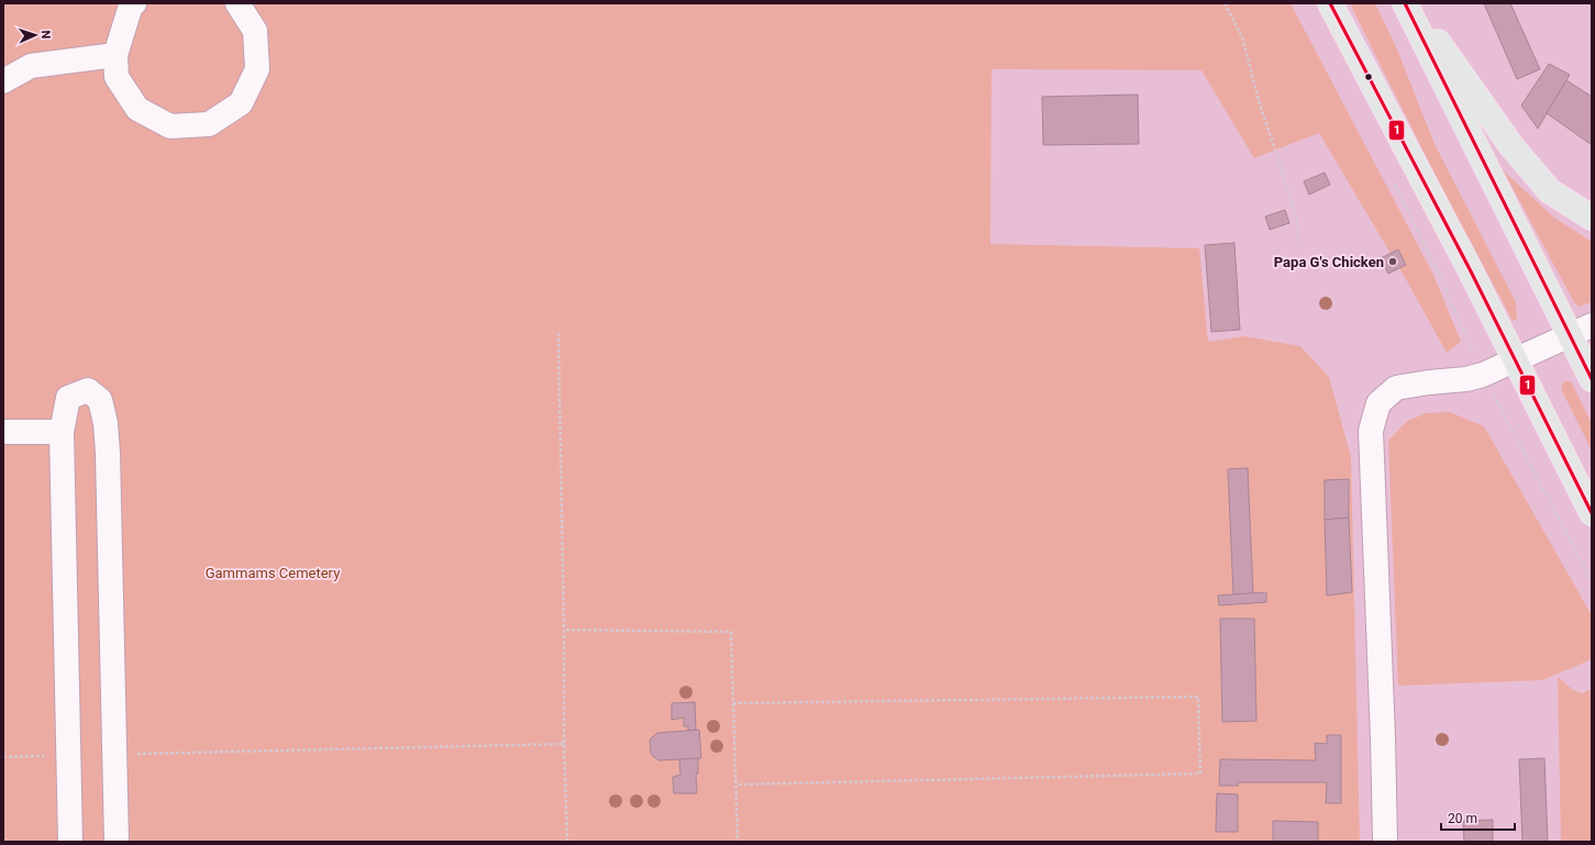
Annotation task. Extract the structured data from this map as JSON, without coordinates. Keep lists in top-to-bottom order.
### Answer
{
  "parks": ["Gammams Cemetery"],
  "places": ["Papa G's Chicken"],
  "lines": ["transit line 1"],
  "scale_bar": "20 m",
  "north": "right"
}
